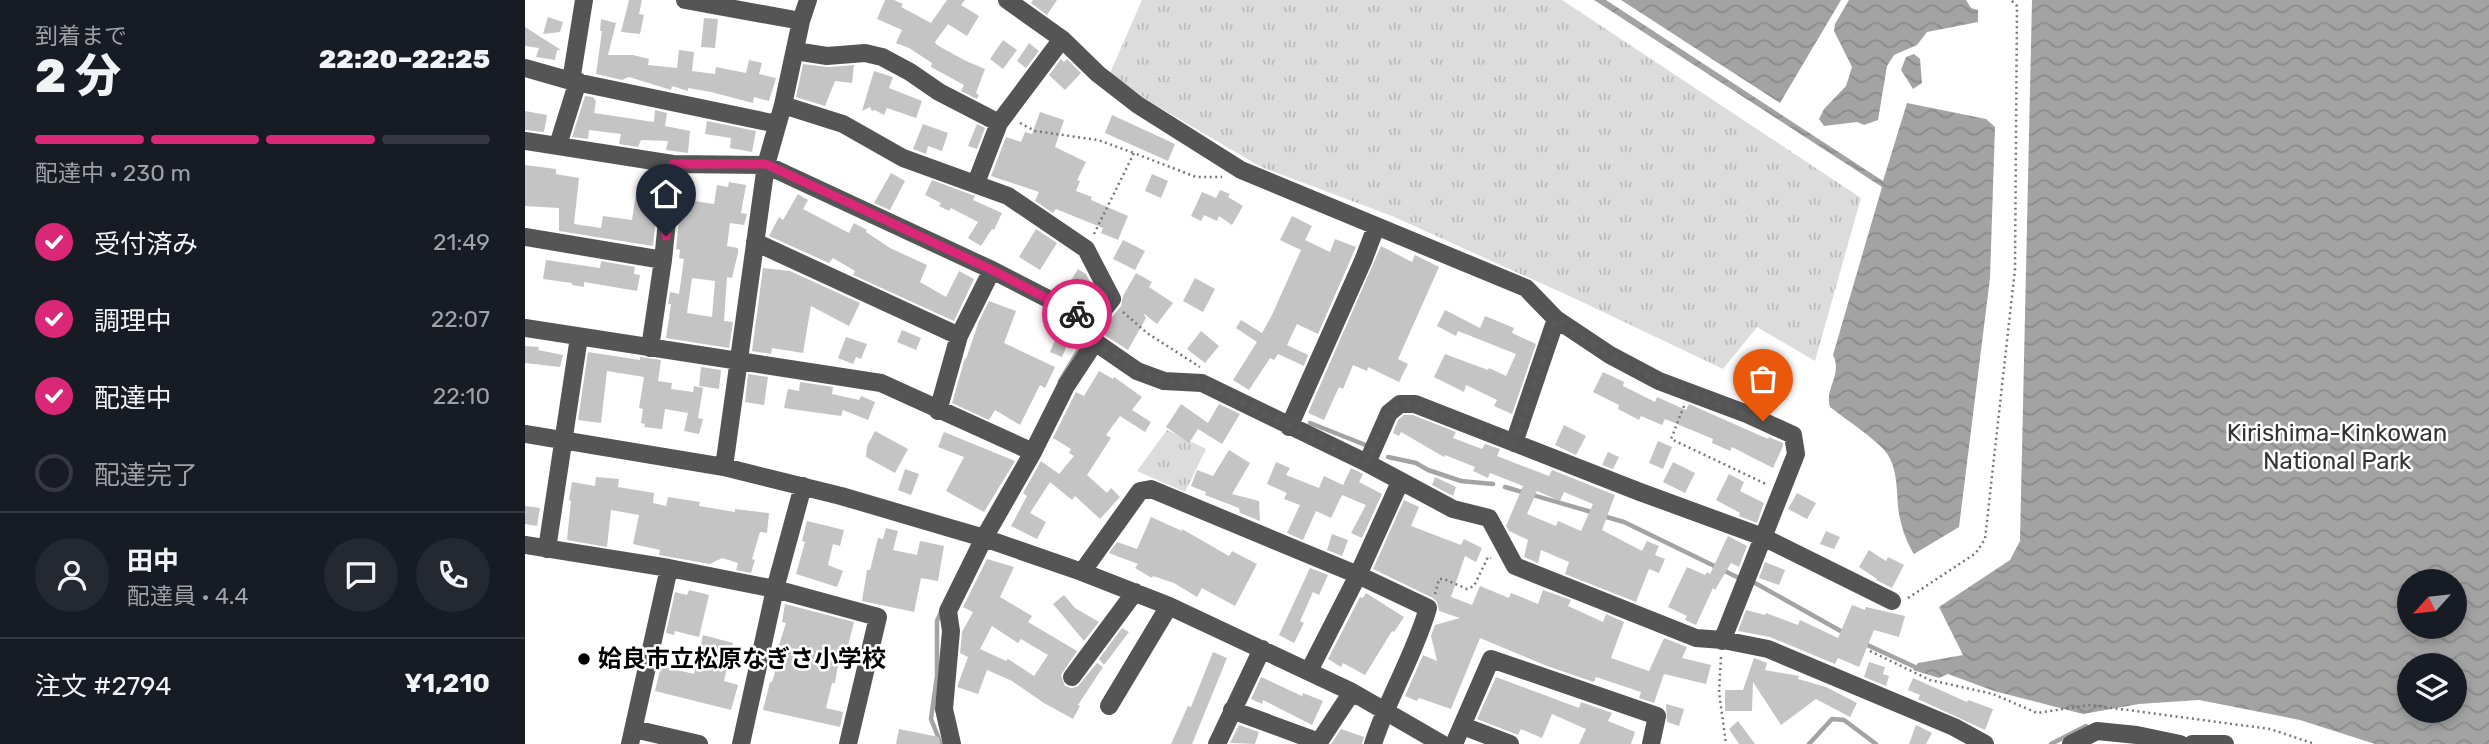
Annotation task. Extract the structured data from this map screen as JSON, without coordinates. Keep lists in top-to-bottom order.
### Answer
{
  "parks": ["Kirishima-Kinkowan National Park"],
  "places": ["姶良市立松原なぎさ小学校"],
  "north": "bottom left",
  "page": {
    "heading": ["2 分", "到着まで", "22:20–22:25"],
    "panel": [
      "田中",
      "配達員 · 4.4",
      "注文 #2794",
      "¥1,210"
    ],
    "bar": "配達中 · 230 m",
    "list": [
      ["受付済み", "21:49"],
      ["調理中", "22:07"],
      ["配達中", "22:10"],
      "配達完了"
    ]
  }
}
